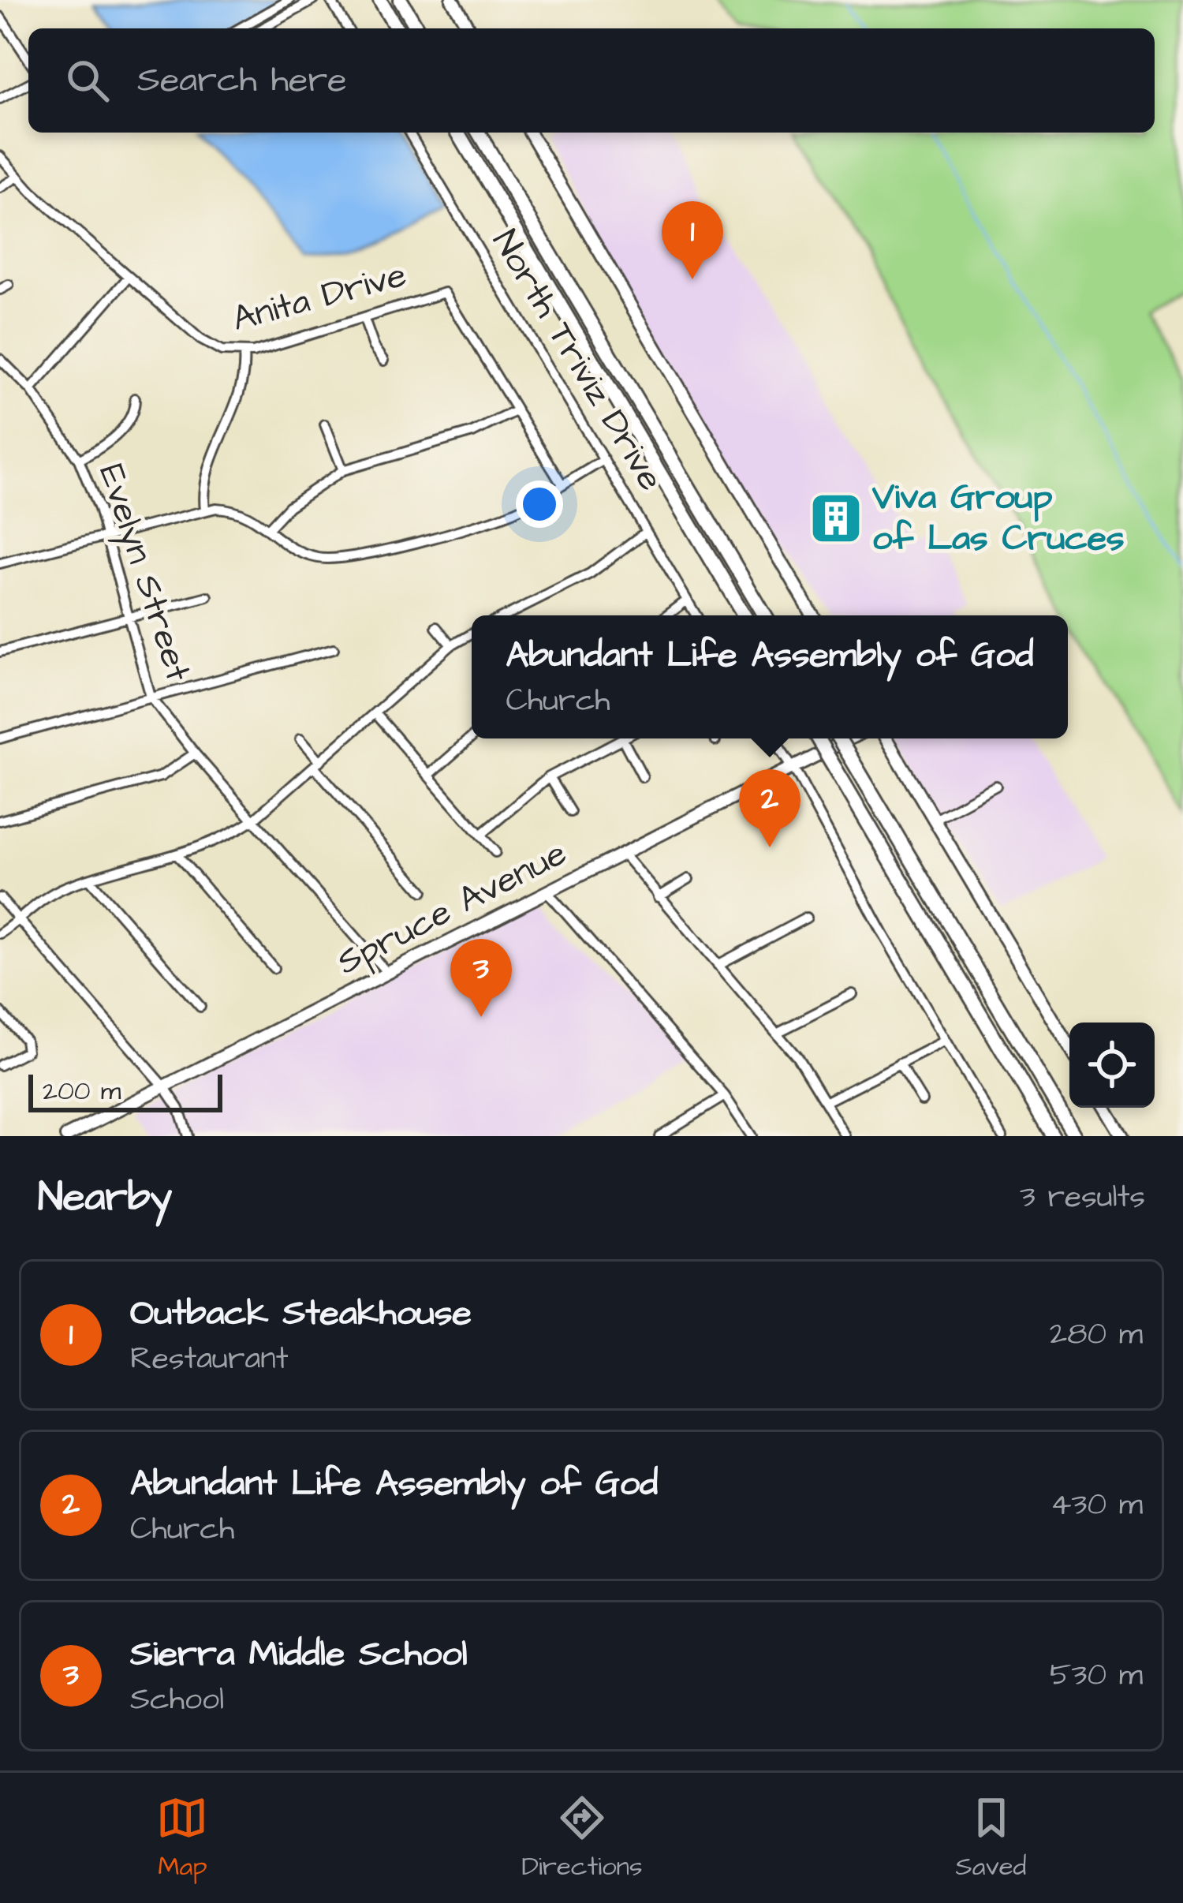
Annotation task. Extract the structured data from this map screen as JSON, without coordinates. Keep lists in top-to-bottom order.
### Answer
{
  "streets": {
    "main road": ["Spruce Avenue"],
    "street": ["Anita Drive", "North Triviz Drive", "Evelyn Street"]
  },
  "crossings": [
    ["Evelyn Street", "Spruce Avenue"]
  ],
  "places": {
    "building": ["Viva Group of Las Cruces"]
  },
  "scale_bar": "200 m",
  "page": {
    "search": "Search here",
    "pins": ["1", "2", "3"],
    "popup": ["Abundant Life Assembly of God", "Church"],
    "scale": "200 m",
    "heading": ["Nearby", "3 results"],
    "list": [
      {
        "mark": "1",
        "name": "Outback Steakhouse",
        "note": "Restaurant",
        "value": "280 m"
      },
      {
        "mark": "2",
        "name": "Abundant Life Assembly of God",
        "note": "Church",
        "value": "430 m"
      },
      {
        "mark": "3",
        "name": "Sierra Middle School",
        "note": "School",
        "value": "530 m"
      }
    ],
    "nav": ["Map", "Directions", "Saved"]
  }
}
